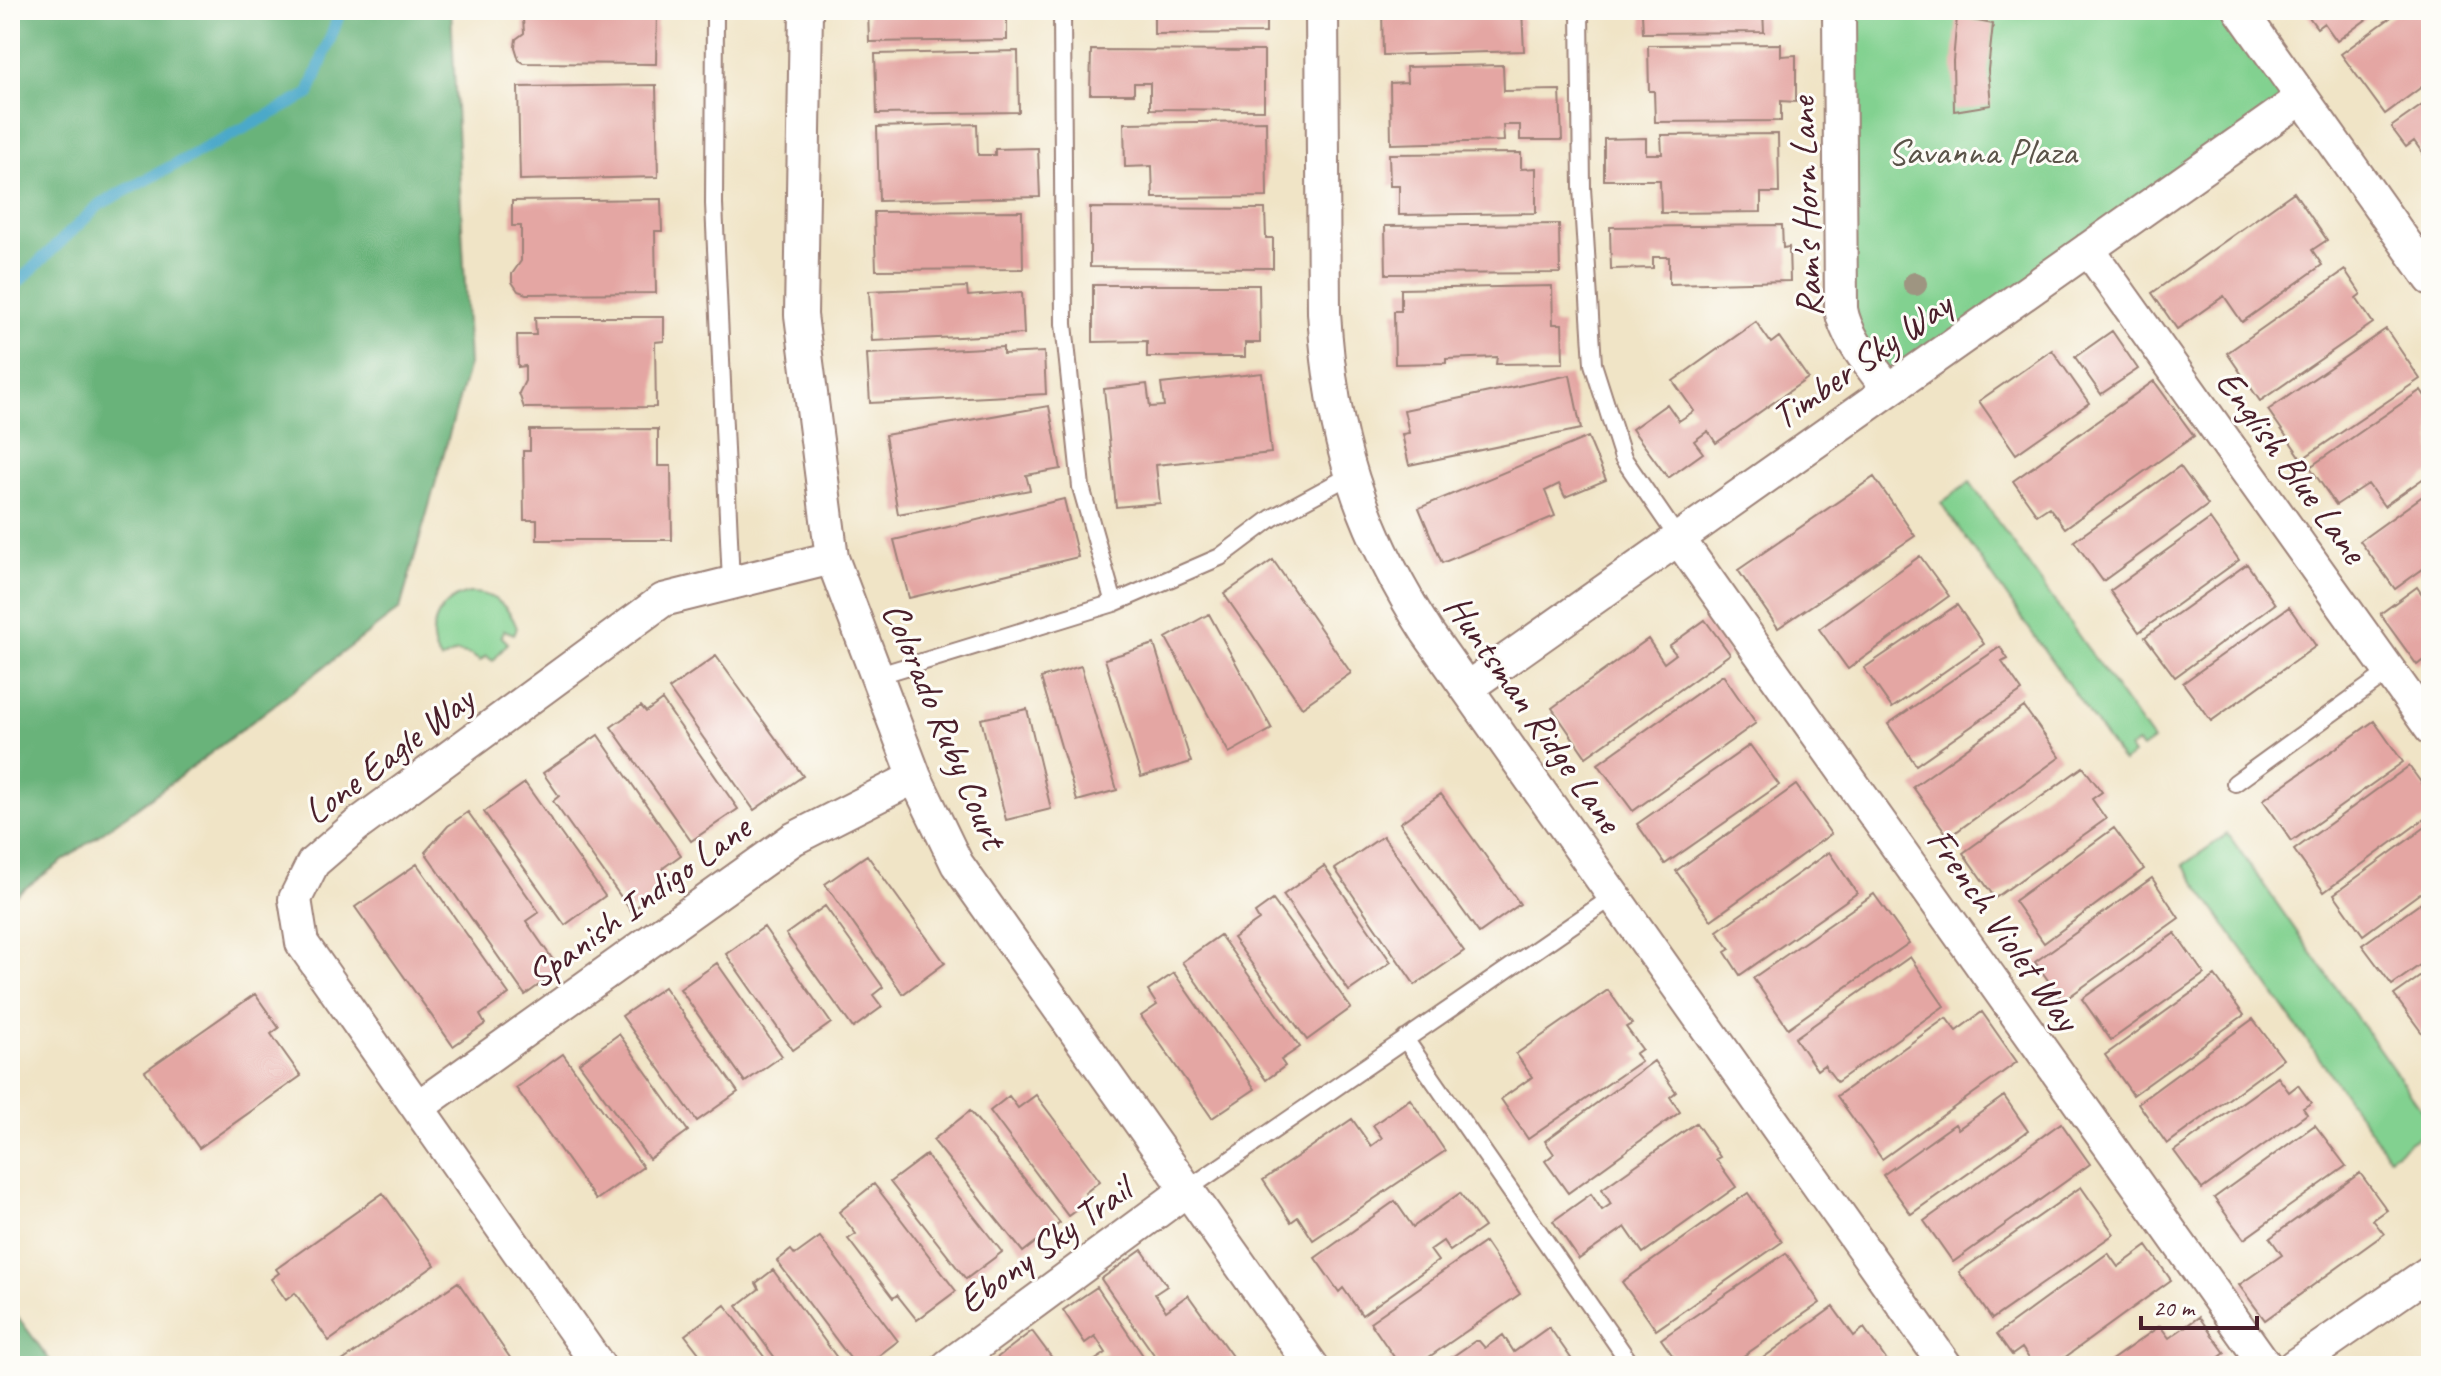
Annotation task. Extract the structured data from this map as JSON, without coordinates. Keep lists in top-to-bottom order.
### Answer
{
  "streets": {
    "street": [
      "Ram's Horn Lane",
      "Timber Sky Way",
      "English Blue Lane",
      "Huntsman Ridge Lane",
      "Colorado Ruby Court",
      "Lone Eagle Way",
      "Spanish Indigo Lane",
      "French Violet Way",
      "Ebony Sky Trail"
    ]
  },
  "crossings": [
    ["Ram's Horn Lane", "Timber Sky Way"],
    ["Timber Sky Way", "English Blue Lane"],
    ["Timber Sky Way", "Huntsman Ridge Lane"],
    ["Timber Sky Way", "French Violet Way"],
    ["Colorado Ruby Court", "Lone Eagle Way"],
    ["Colorado Ruby Court", "Spanish Indigo Lane"],
    ["Colorado Ruby Court", "Ebony Sky Trail"],
    ["Lone Eagle Way", "Spanish Indigo Lane"]
  ],
  "parks": ["Savanna Plaza"],
  "scale_bar": "20 m"
}
